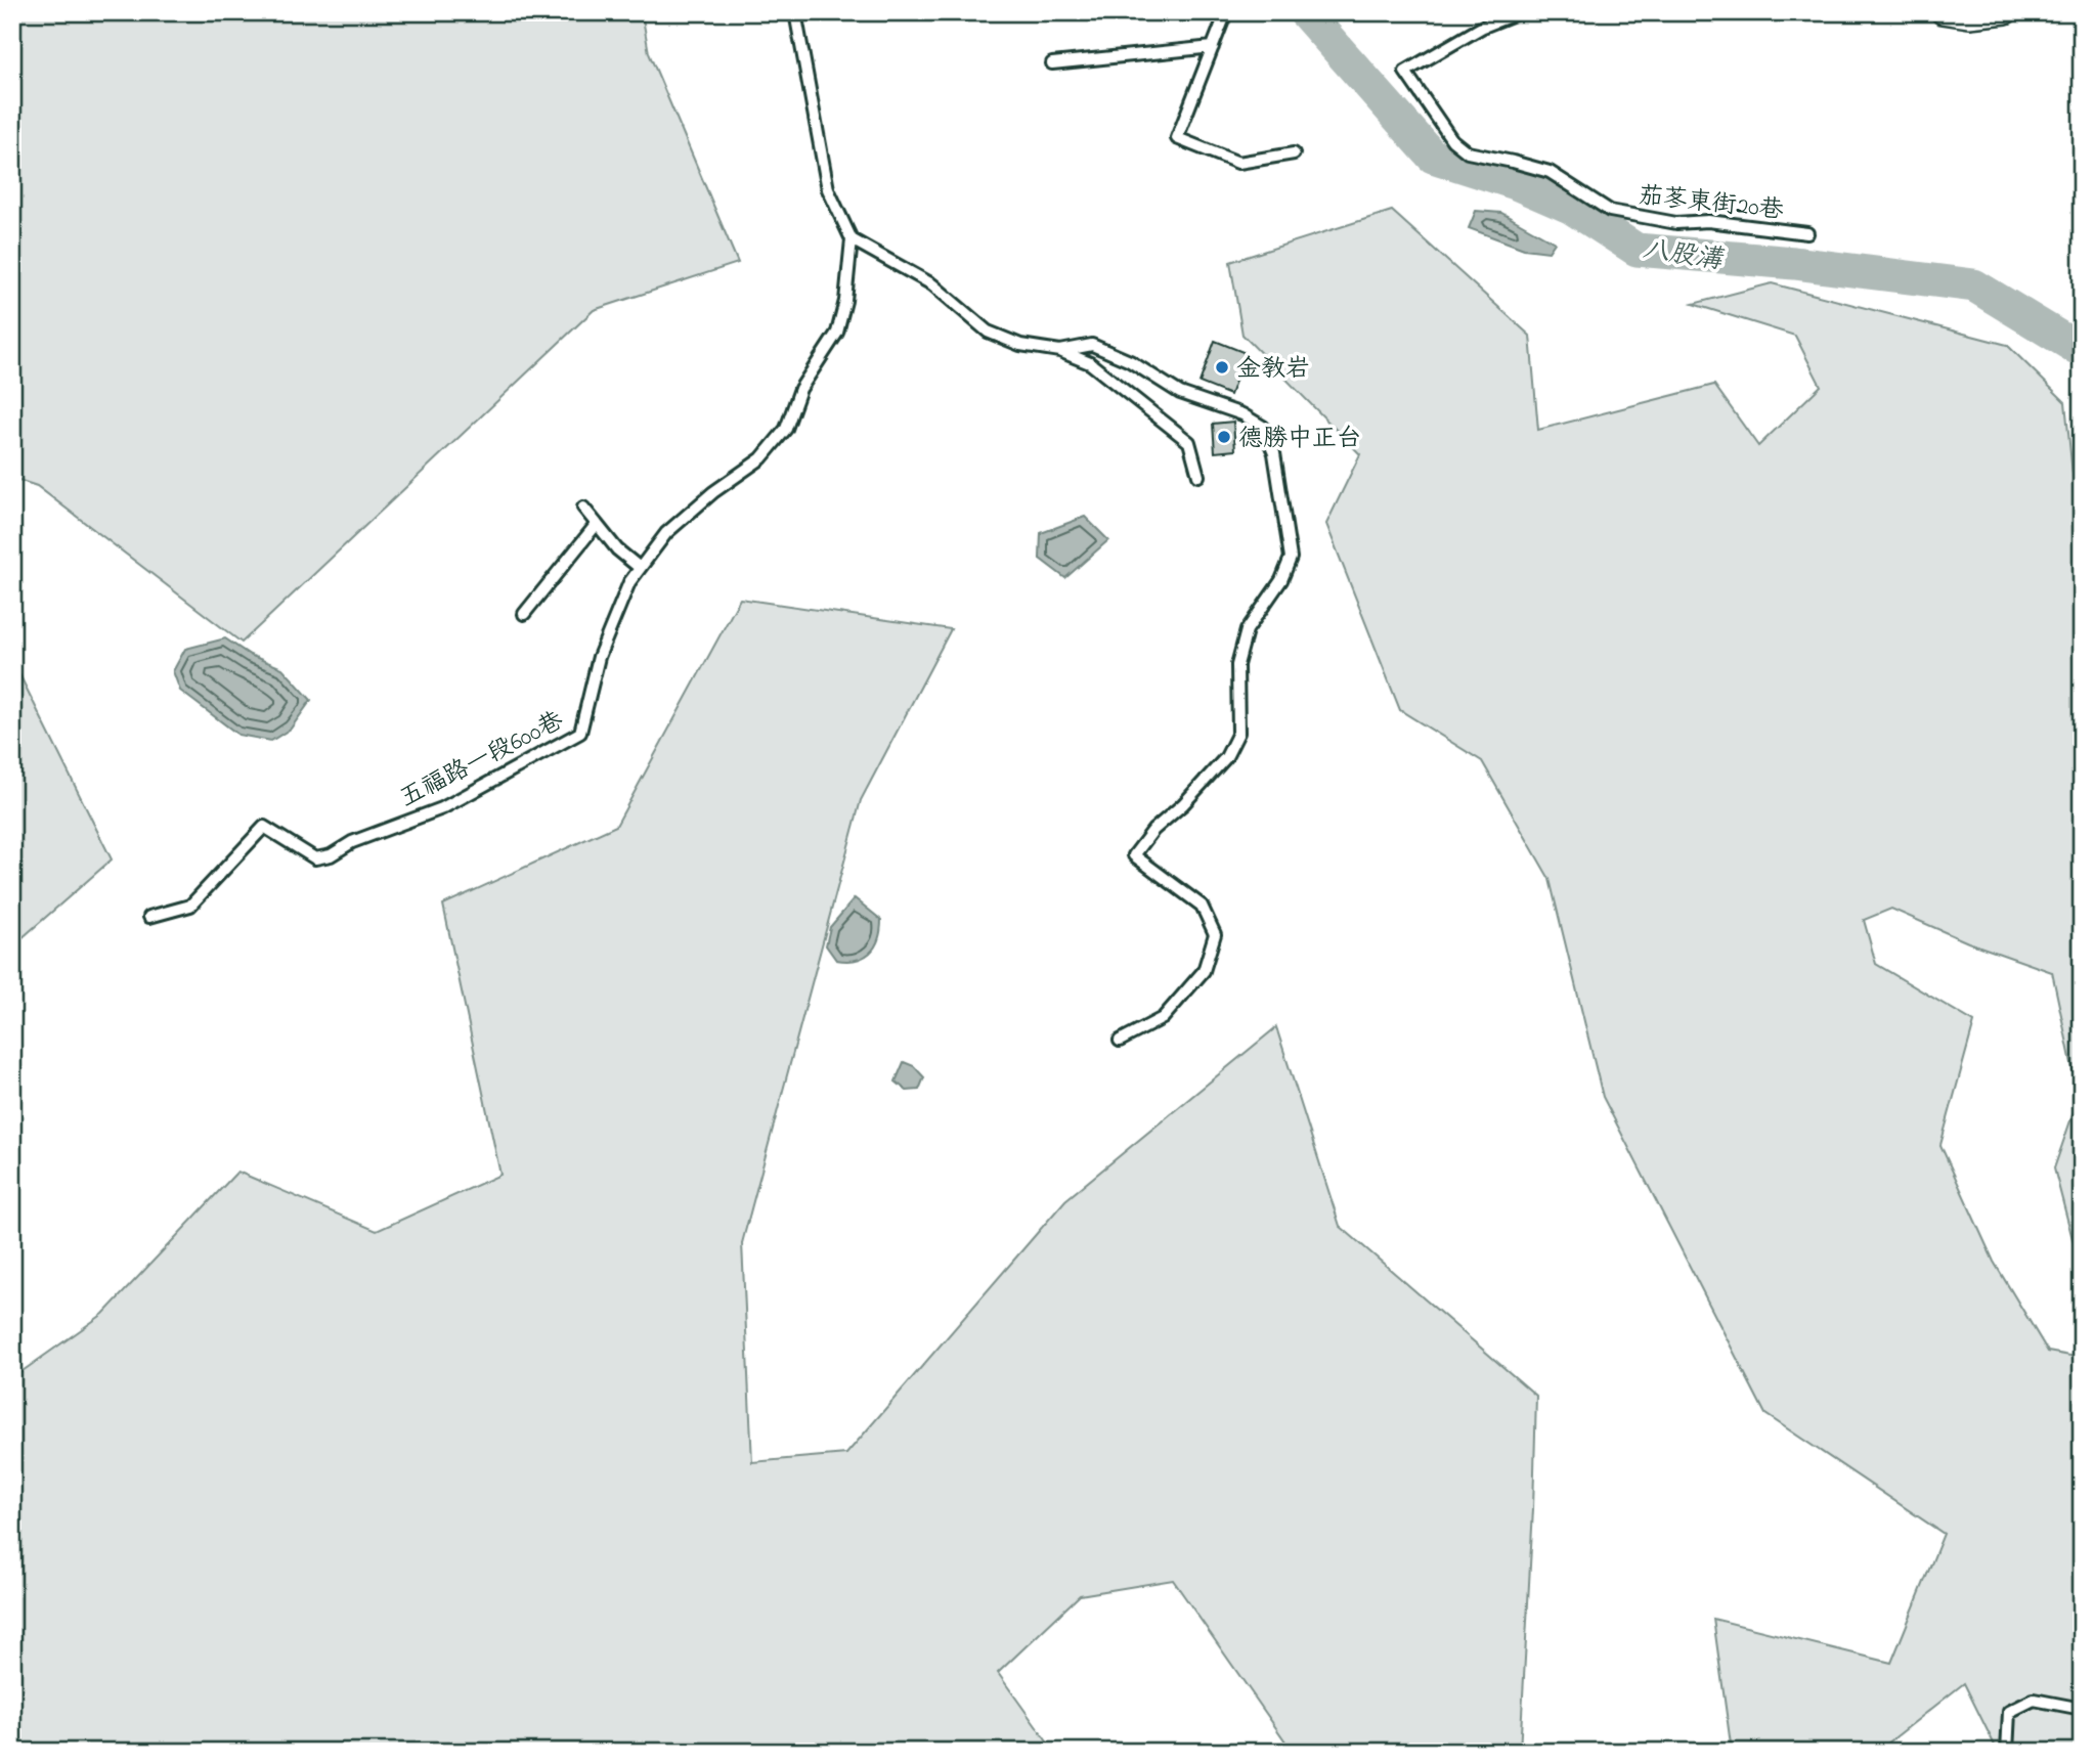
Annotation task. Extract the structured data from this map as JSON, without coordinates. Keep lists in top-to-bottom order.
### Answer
{
  "streets": {
    "lane": ["茄苳東街20巷", "五福路一段600巷"]
  },
  "water": ["八股溝"],
  "places": ["金教岩", "德勝中正台"]
}
